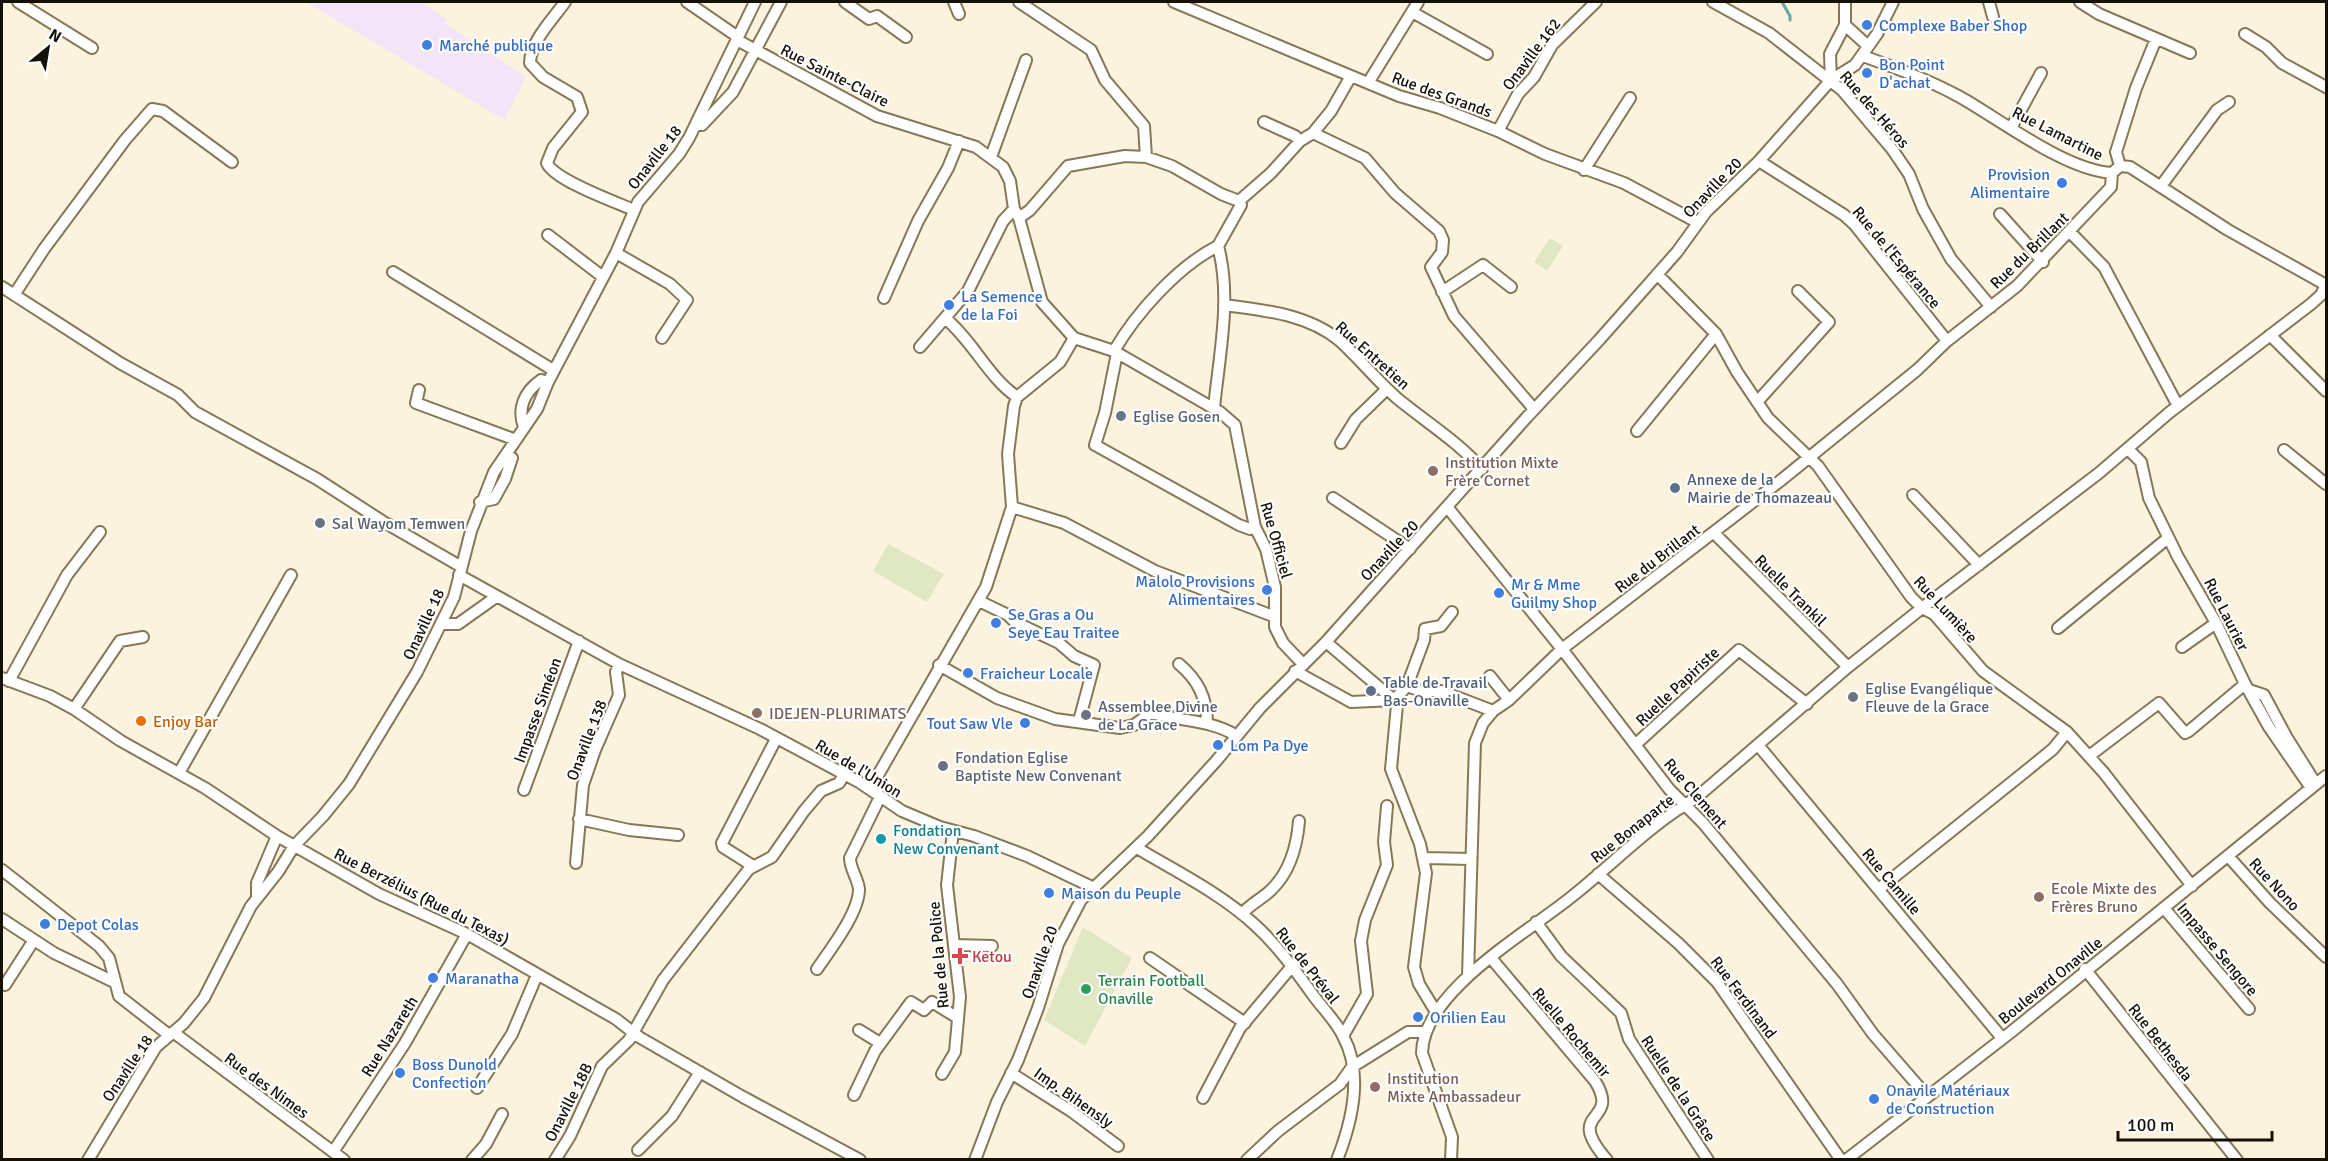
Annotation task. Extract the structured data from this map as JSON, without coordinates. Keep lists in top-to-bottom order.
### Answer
{
  "streets": {
    "street": [
      "Onaville 162",
      "Rue Sainte-Claire",
      "Rue des Grands",
      "Rue des Héros",
      "Rue Lamartine",
      "Onaville 18",
      "Onaville 20",
      "Rue du Brillant",
      "Rue de l'Espérance",
      "Rue Entretien",
      "Rue Officiel",
      "Ruelle Trankil",
      "Rue Lumière",
      "Rue Laurier",
      "Ruelle Papiriste",
      "Impasse Siméon",
      "Onaville 138",
      "Rue de l'Union",
      "Rue Clement",
      "Rue Bonaparte",
      "Rue Camille",
      "Rue Nono",
      "Rue Berzélius (Rue du Texas)",
      "Impasse Sengore",
      "Rue de la Police",
      "Rue de Préval",
      "Boulevard Onaville",
      "Rue Ferdinand",
      "Ruelle Rochemir",
      "Rue Nazareth",
      "Rue Bethesda",
      "Rue des Nimes",
      "Ruelle de la Grâce",
      "Imp. Bihensly",
      "Onaville 18B"
    ]
  },
  "crossings": [
    ["Onaville 162", "Rue des Grands"],
    ["Rue Sainte-Claire", "Onaville 18"],
    ["Rue des Grands", "Onaville 20"],
    ["Rue des Héros", "Onaville 20"],
    ["Rue des Héros", "Rue du Brillant"],
    ["Rue Lamartine", "Onaville 20"],
    ["Rue Lamartine", "Rue du Brillant"],
    ["Rue Lamartine", "Rue Bonaparte"],
    ["Onaville 18", "Rue de l'Union"],
    ["Onaville 18", "Rue Berzélius (Rue du Texas)"],
    ["Onaville 18", "Rue des Nimes"],
    ["Onaville 20", "Rue de l'Espérance"],
    ["Onaville 20", "Rue Entretien"],
    ["Onaville 20", "Rue Officiel"],
    ["Onaville 20", "Rue Lumière"],
    ["Onaville 20", "Rue de l'Union"],
    ["Onaville 20", "Rue Clement"],
    ["Onaville 20", "Rue de Préval"],
    ["Onaville 20", "Imp. Bihensly"],
    ["Rue du Brillant", "Rue de l'Espérance"],
    ["Rue du Brillant", "Ruelle Trankil"],
    ["Rue du Brillant", "Rue Lumière"],
    ["Rue du Brillant", "Rue Clement"],
    ["Rue du Brillant", "Rue Bonaparte"],
    ["Ruelle Trankil", "Rue Bonaparte"],
    ["Rue Lumière", "Rue Bonaparte"],
    ["Rue Lumière", "Boulevard Onaville"],
    ["Rue Laurier", "Rue Bonaparte"],
    ["Rue Laurier", "Boulevard Onaville"],
    ["Ruelle Papiriste", "Rue Clement"],
    ["Ruelle Papiriste", "Rue Bonaparte"],
    ["Impasse Siméon", "Rue de l'Union"],
    ["Onaville 138", "Rue de l'Union"],
    ["Rue de l'Union", "Rue de la Police"],
    ["Rue Clement", "Rue Bonaparte"],
    ["Rue Clement", "Boulevard Onaville"],
    ["Rue Bonaparte", "Rue Camille"],
    ["Rue Bonaparte", "Rue Ferdinand"],
    ["Rue Bonaparte", "Ruelle Rochemir"],
    ["Rue Bonaparte", "Ruelle de la Grâce"],
    ["Rue Camille", "Boulevard Onaville"],
    ["Rue Nono", "Boulevard Onaville"],
    ["Rue Berzélius (Rue du Texas)", "Rue Nazareth"],
    ["Rue Berzélius (Rue du Texas)", "Onaville 18B"],
    ["Impasse Sengore", "Boulevard Onaville"],
    ["Boulevard Onaville", "Rue Ferdinand"],
    ["Boulevard Onaville", "Rue Bethesda"],
    ["Rue Nazareth", "Rue des Nimes"]
  ],
  "places": {
    "other": [
      "Complexe Baber Shop",
      "Marché publique",
      "Bon Point D'achat",
      "Provision Alimentaire",
      "La Semence de la Foi",
      "Eglise Gosen",
      "Institution Mixte Frère Cornet",
      "Annexe de la Mairie de Thomazeau",
      "Sal Wayom Temwen",
      "Malolo Provisions Alimentaires",
      "Mr & Mme Guilmy Shop",
      "Se Gras a Ou Seye Eau Traitee",
      "Fraicheur Locale",
      "Table de Travail Bas-Onaville",
      "Eglise Evangélique Fleuve de la Grace",
      "IDEJEN-PLURIMATS",
      "Assemblee Divine de La Grace",
      "Enjoy Bar",
      "Tout Saw Vle",
      "Lom Pa Dye",
      "Fondation Eglise Baptiste New Convenant",
      "Fondation New Convenant",
      "Maison du Peuple",
      "Ecole Mixte des Frères Bruno",
      "Depot Colas",
      "Maranatha",
      "Terrain Football Onaville",
      "Orilien Eau",
      "Boss Dunold Confection",
      "Institution Mixte Ambassadeur",
      "Onavile Matériaux de Construction"
    ],
    "health": ["Ketou"]
  },
  "scale_bar": "100 m",
  "north": "top right"
}
